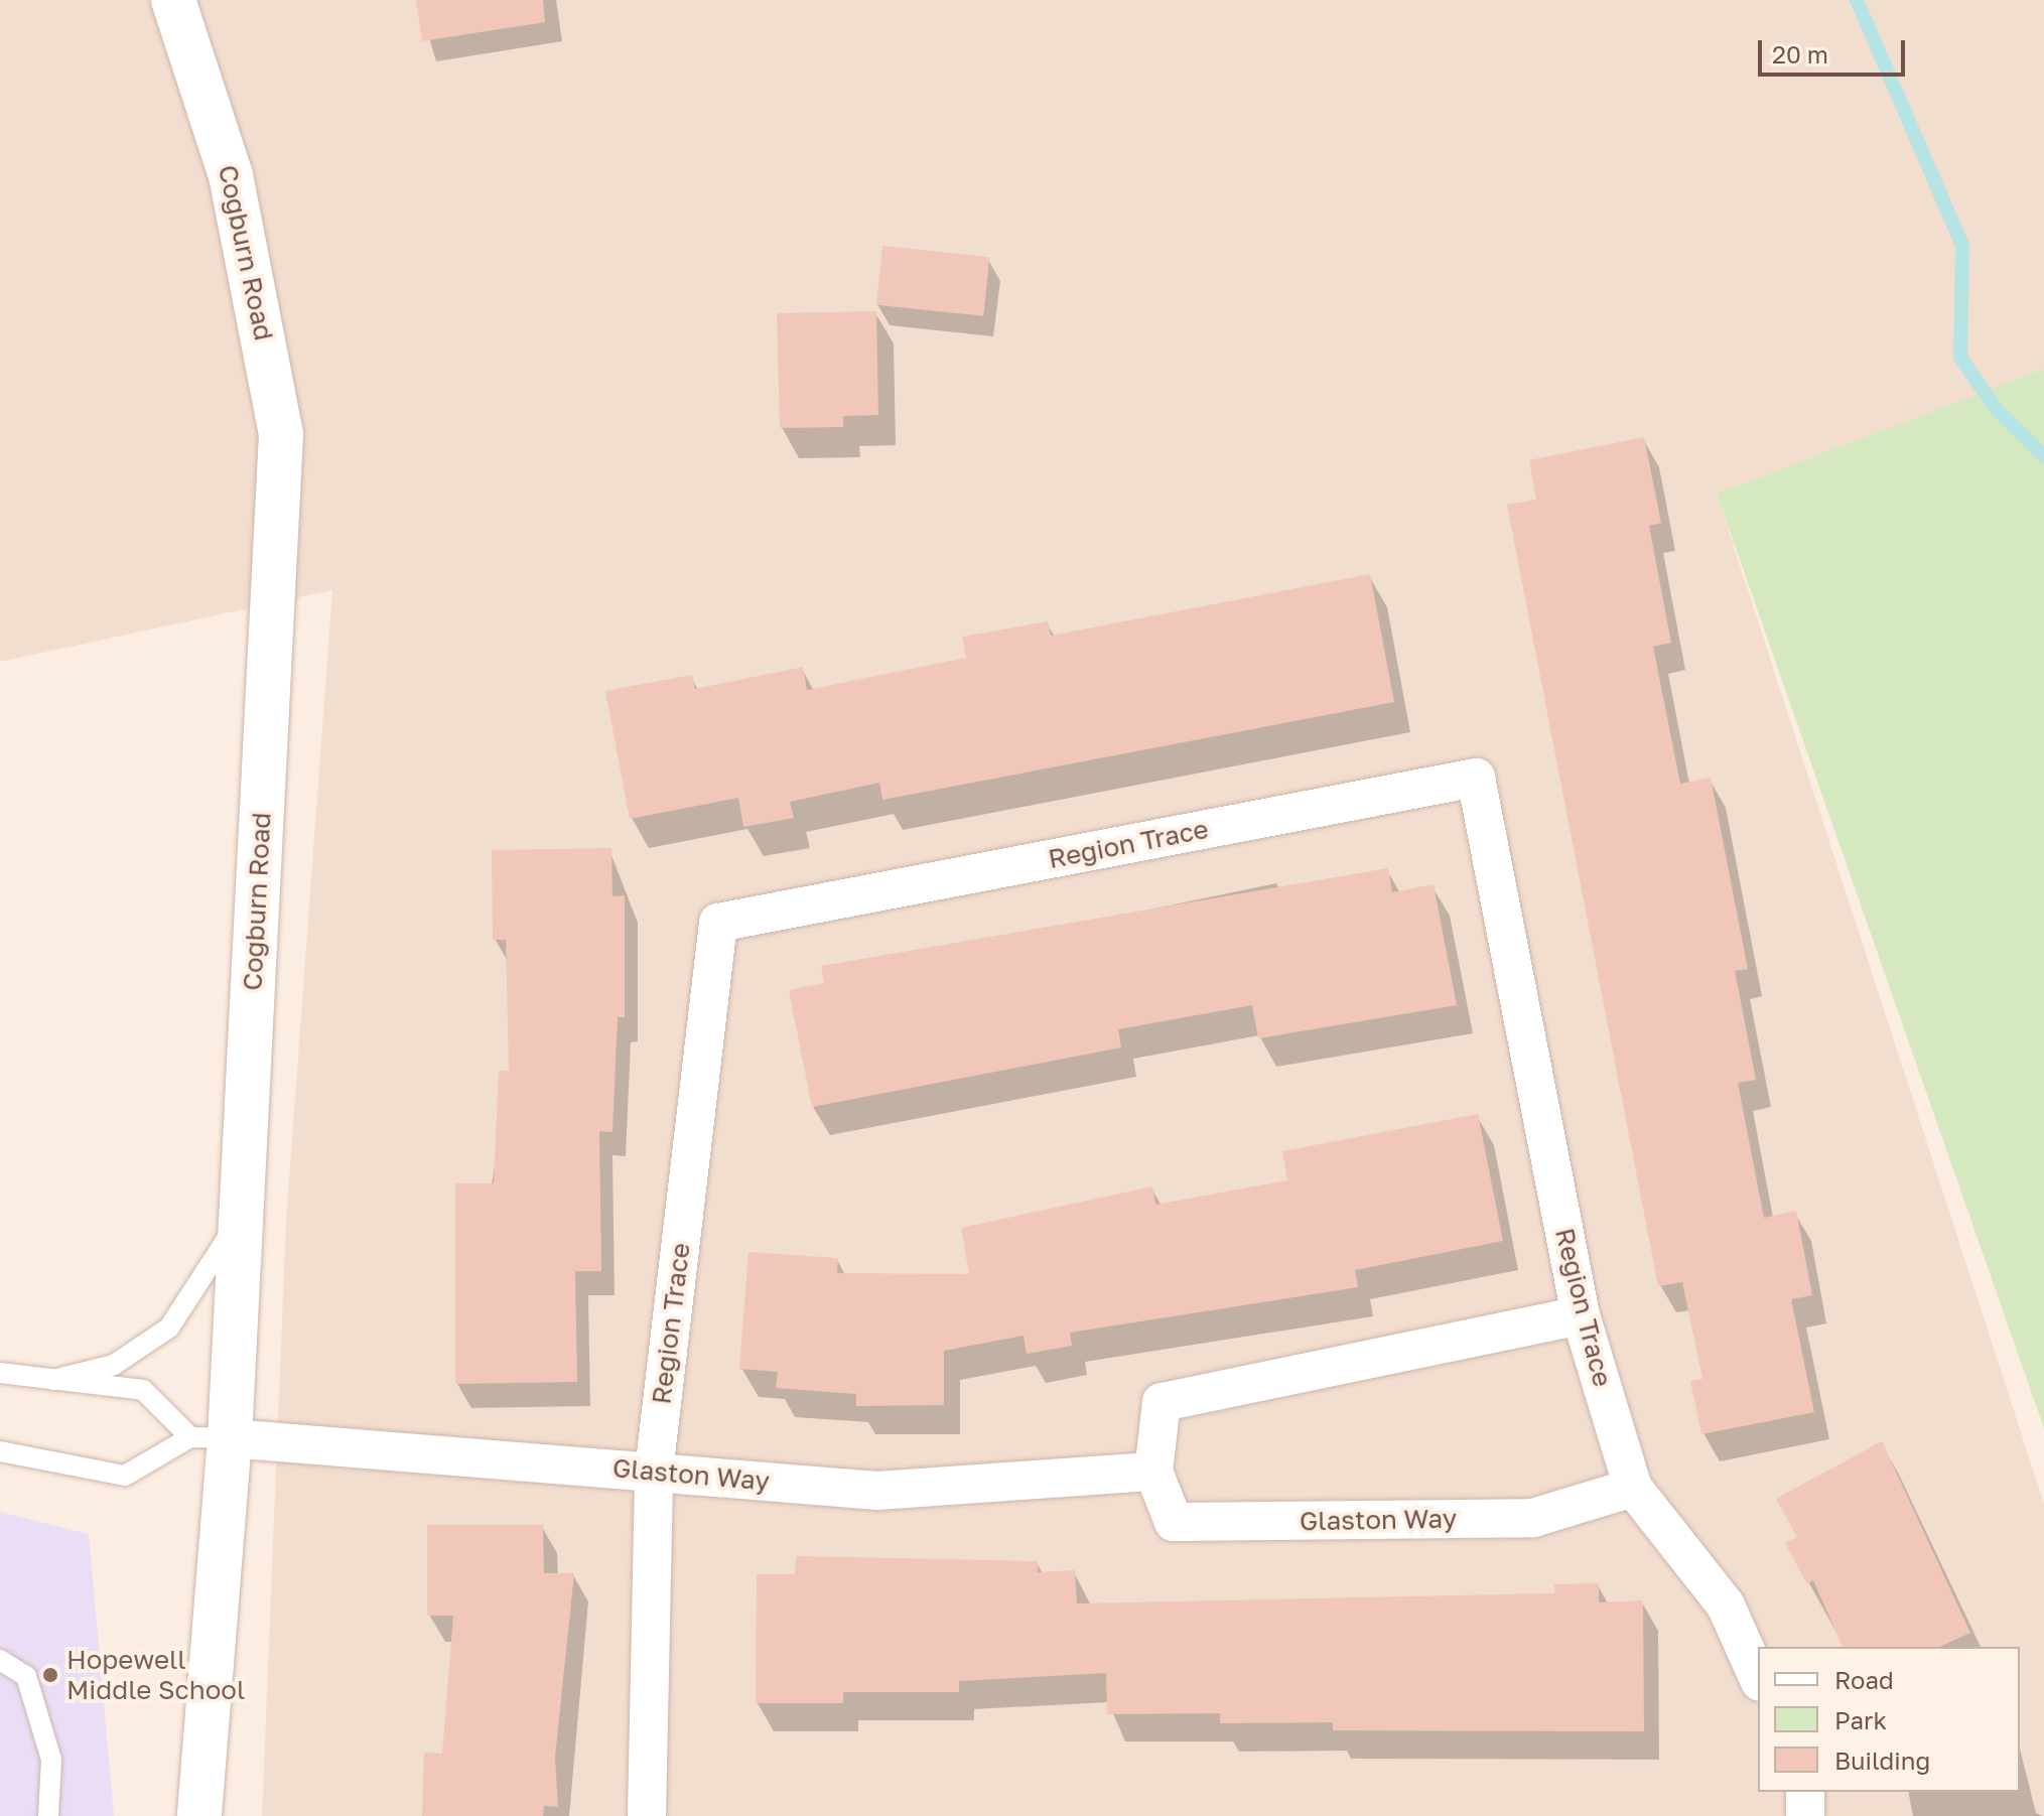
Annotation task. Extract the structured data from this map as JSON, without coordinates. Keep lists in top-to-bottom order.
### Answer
{
  "streets": {
    "street": ["Cogburn Road", "Region Trace", "Glaston Way"]
  },
  "crossings": [
    ["Cogburn Road", "Glaston Way"],
    ["Region Trace", "Glaston Way"]
  ],
  "places": ["Hopewell Middle School"],
  "legend": ["Road", "Park", "Building"],
  "scale_bar": "20 m"
}
